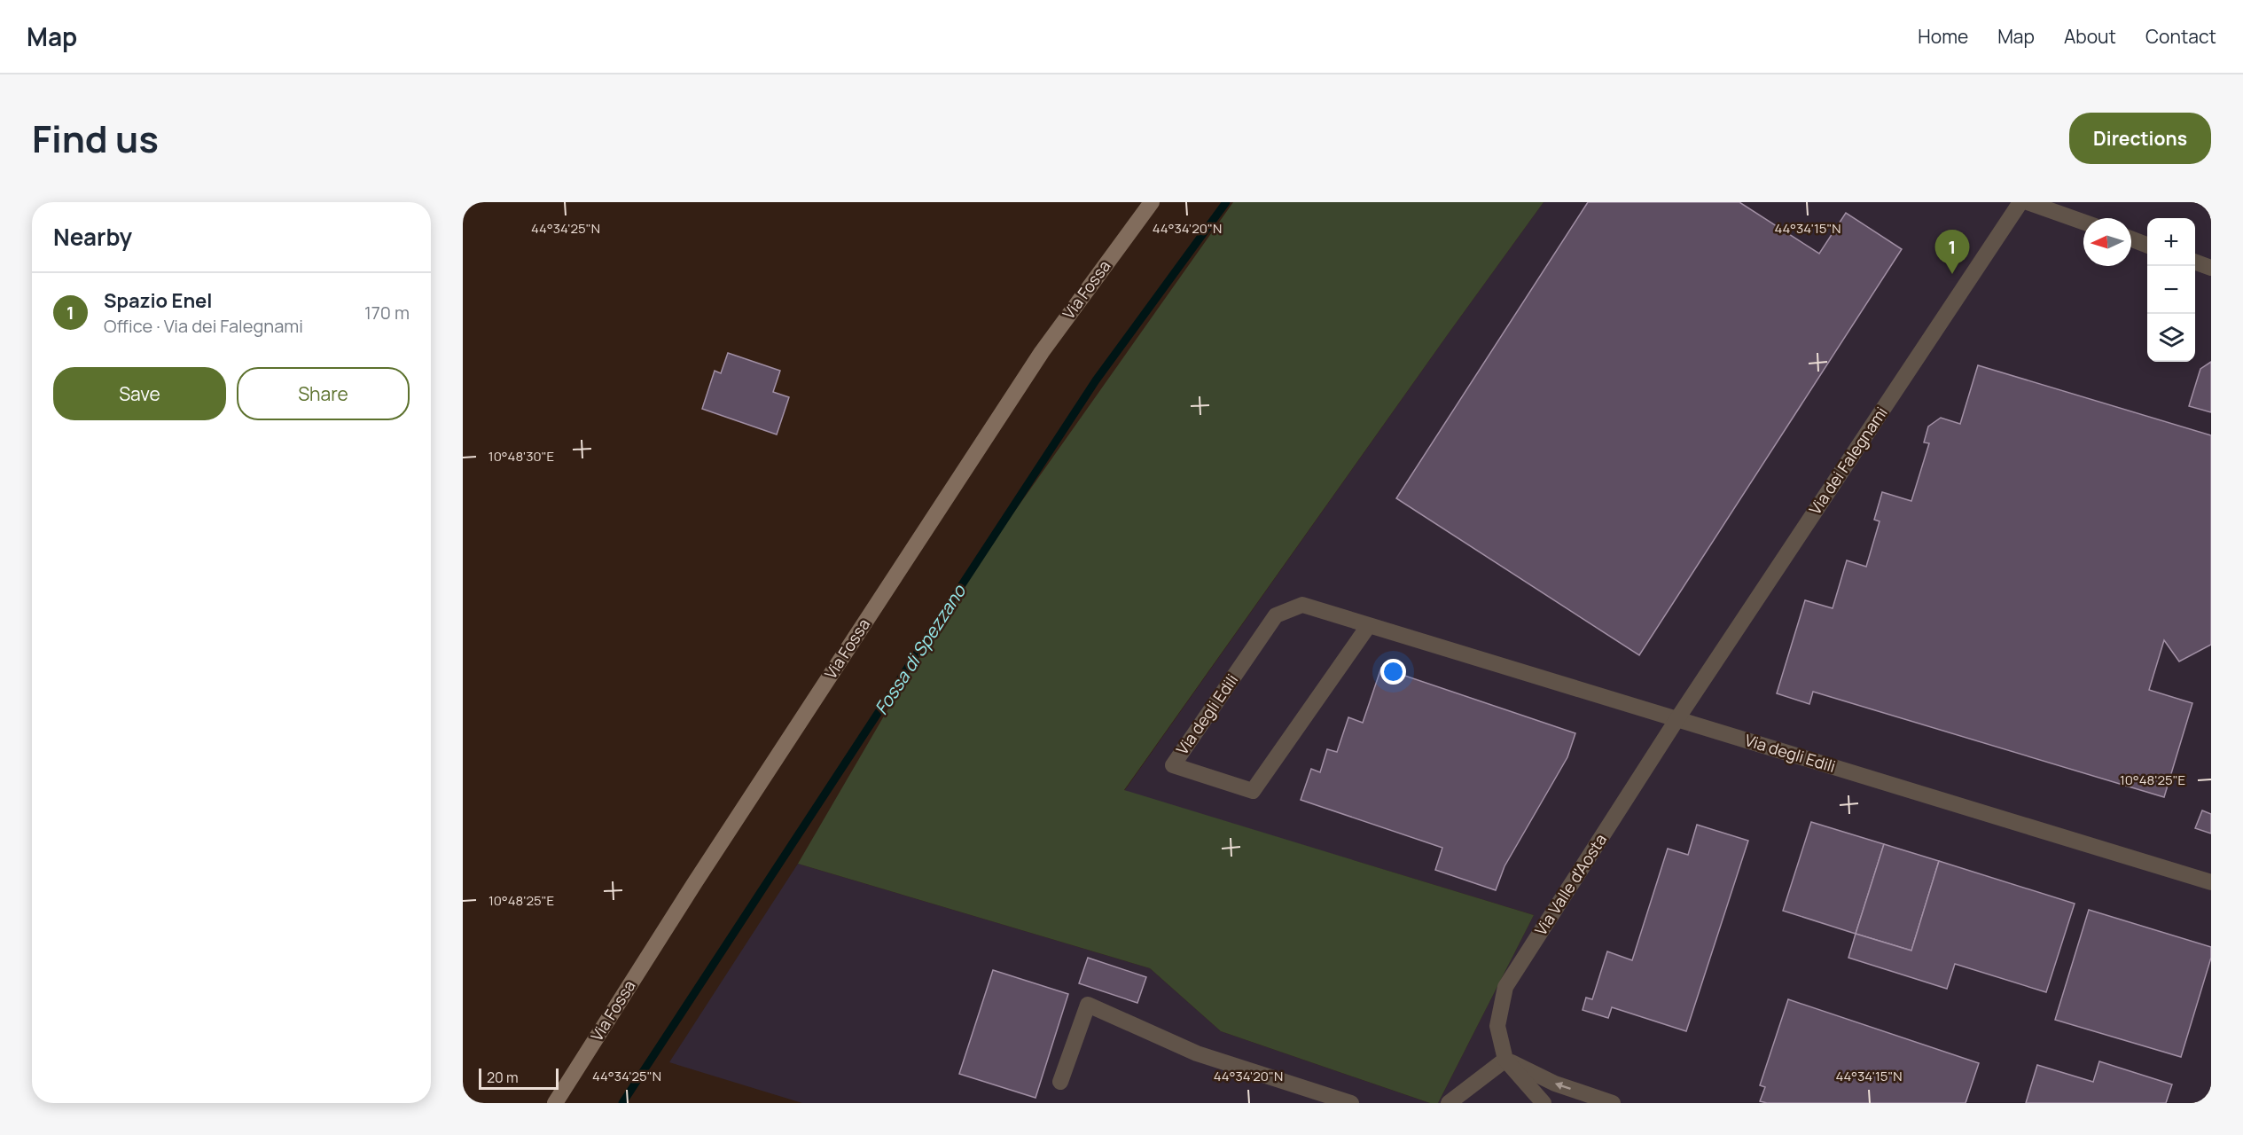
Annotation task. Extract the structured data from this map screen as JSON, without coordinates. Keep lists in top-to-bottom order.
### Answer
{
  "streets": {
    "street": [
      "Via Fossa",
      "Via dei Falegnami",
      "Via degli Edili",
      "Via Valle d'Aosta"
    ]
  },
  "crossings": [
    ["Via dei Falegnami", "Via degli Edili"],
    ["Via dei Falegnami", "Via Valle d'Aosta"],
    ["Via degli Edili", "Via Valle d'Aosta"]
  ],
  "water": ["Fossa di Spezzano"],
  "scale_bar": "20 m",
  "north": "left",
  "page": {
    "header": "Map",
    "nav": [
      "Home",
      "Map",
      "About",
      "Contact"
    ],
    "title": "Find us",
    "buttons": [
      "Directions",
      ["Save", "Share"]
    ],
    "heading": "Nearby",
    "map_buttons": ["+", "−"],
    "pins": "1",
    "list": [
      {
        "mark": "1",
        "name": "Spazio Enel",
        "note": "Office · Via dei Falegnami",
        "value": "170 m"
      }
    ],
    "scale": "20 m"
  },
  "coordinates": [
    "44°34'25\"N",
    "44°34'20\"N",
    "44°34'15\"N",
    "10°48'30\"E",
    "10°48'25\"E"
  ]
}
